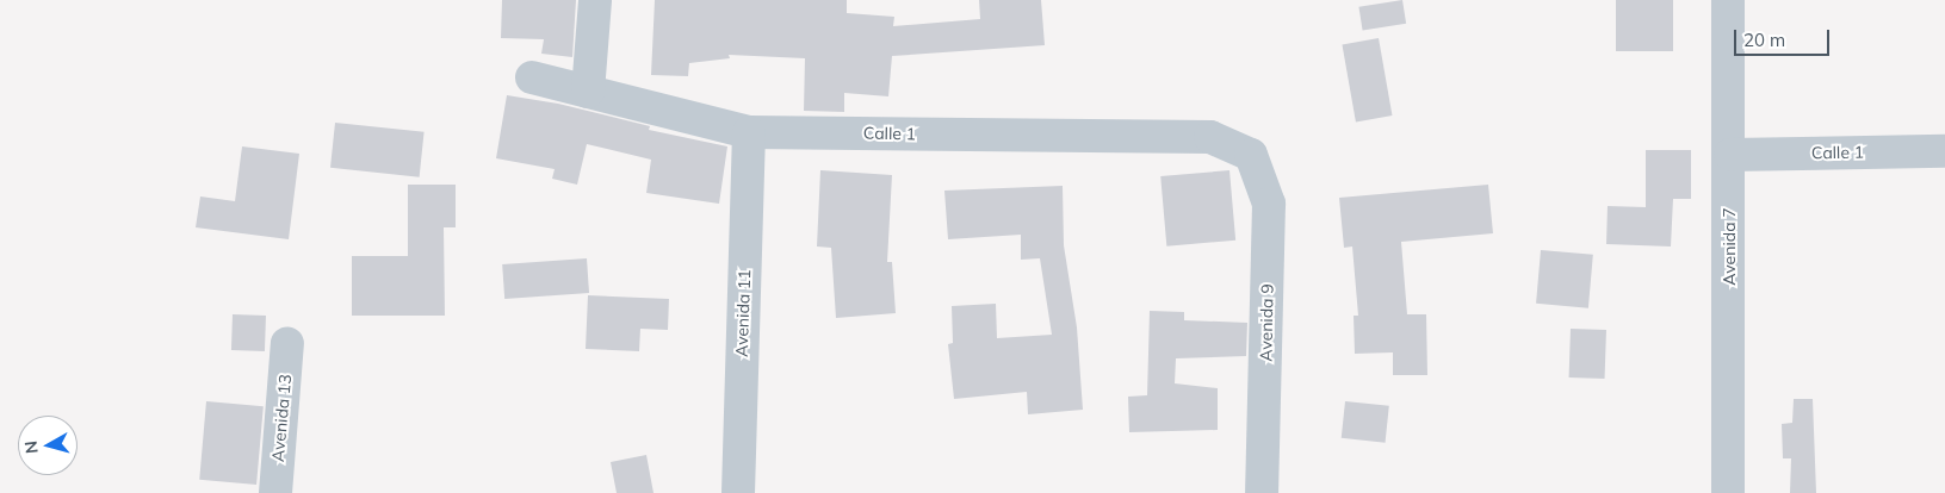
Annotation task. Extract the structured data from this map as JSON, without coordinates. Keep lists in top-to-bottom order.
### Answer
{
  "streets": {
    "street": [
      "Calle 1",
      "Avenida 7",
      "Avenida 11",
      "Avenida 9",
      "Avenida 13"
    ]
  },
  "crossings": [
    ["Calle 1", "Avenida 7"],
    ["Calle 1", "Avenida 11"],
    ["Calle 1", "Avenida 9"]
  ],
  "scale_bar": "20 m",
  "north": "left"
}
